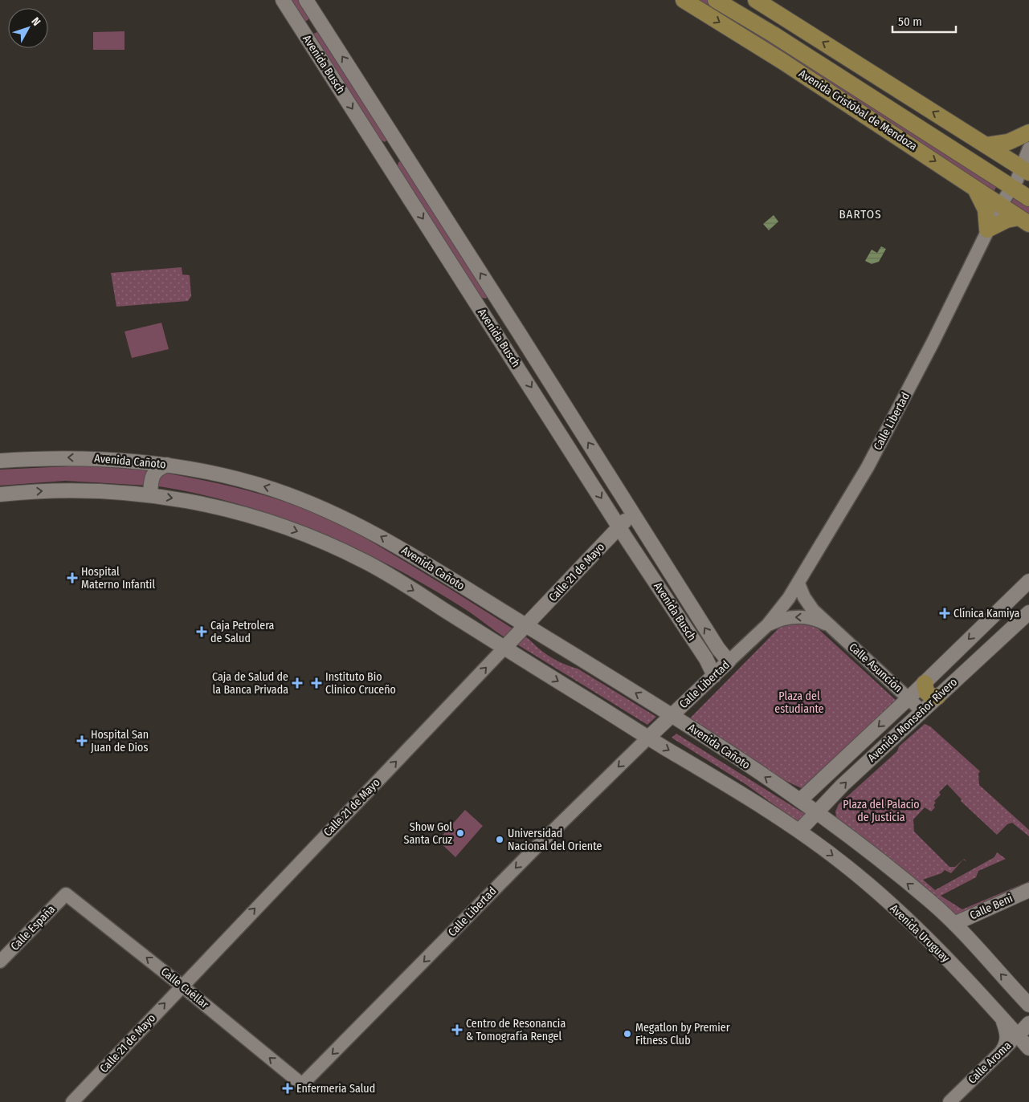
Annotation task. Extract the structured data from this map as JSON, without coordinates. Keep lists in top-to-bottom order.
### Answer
{
  "streets": {
    "main road": [
      "Avenida Busch",
      "Avenida Cristóbal de Mendoza",
      "Calle Libertad",
      "Avenida Cañoto",
      "Calle 21 de Mayo",
      "Avenida Monseñor Rivero",
      "Calle Beni",
      "Avenida Uruguay",
      "Calle Aroma"
    ],
    "street": ["Calle Asunción", "Calle España", "Calle Cuéllar"]
  },
  "crossings": [
    ["Avenida Busch", "Calle Libertad"],
    ["Avenida Busch", "Calle 21 de Mayo"],
    ["Avenida Cristóbal de Mendoza", "Calle Libertad"],
    ["Calle Libertad", "Avenida Cañoto"],
    ["Calle Libertad", "Calle Asunción"],
    ["Calle Libertad", "Calle Cuéllar"],
    ["Avenida Cañoto", "Calle 21 de Mayo"],
    ["Avenida Cañoto", "Avenida Monseñor Rivero"],
    ["Calle 21 de Mayo", "Calle Cuéllar"],
    ["Calle Asunción", "Avenida Monseñor Rivero"],
    ["Avenida Monseñor Rivero", "Avenida Uruguay"],
    ["Calle España", "Calle Cuéllar"],
    ["Avenida Uruguay", "Calle Aroma"]
  ],
  "one_way": ["Calle Libertad", "Calle 21 de Mayo", "Calle Cuéllar"],
  "districts": ["BARTOS"],
  "parks": ["Plaza del estudiante", "Plaza del Palacio de Justicia"],
  "places": {
    "health": [
      "Hospital Materno Infantil",
      "Clínica Kamiya",
      "Caja Petrolera de Salud",
      "Caja de Salud de la Banca Privada",
      "Instituto Bio Clinico Cruceño",
      "Hospital San Juan de Dios",
      "Centro de Resonancia & Tomografía Rengel",
      "Enfermeria Salud"
    ],
    "other": ["Show Gol Santa Cruz", "Universidad Nacional del Oriente", "Megatlon by Premier Fitness Club"]
  },
  "scale_bar": "50 m",
  "north": "top right"
}
